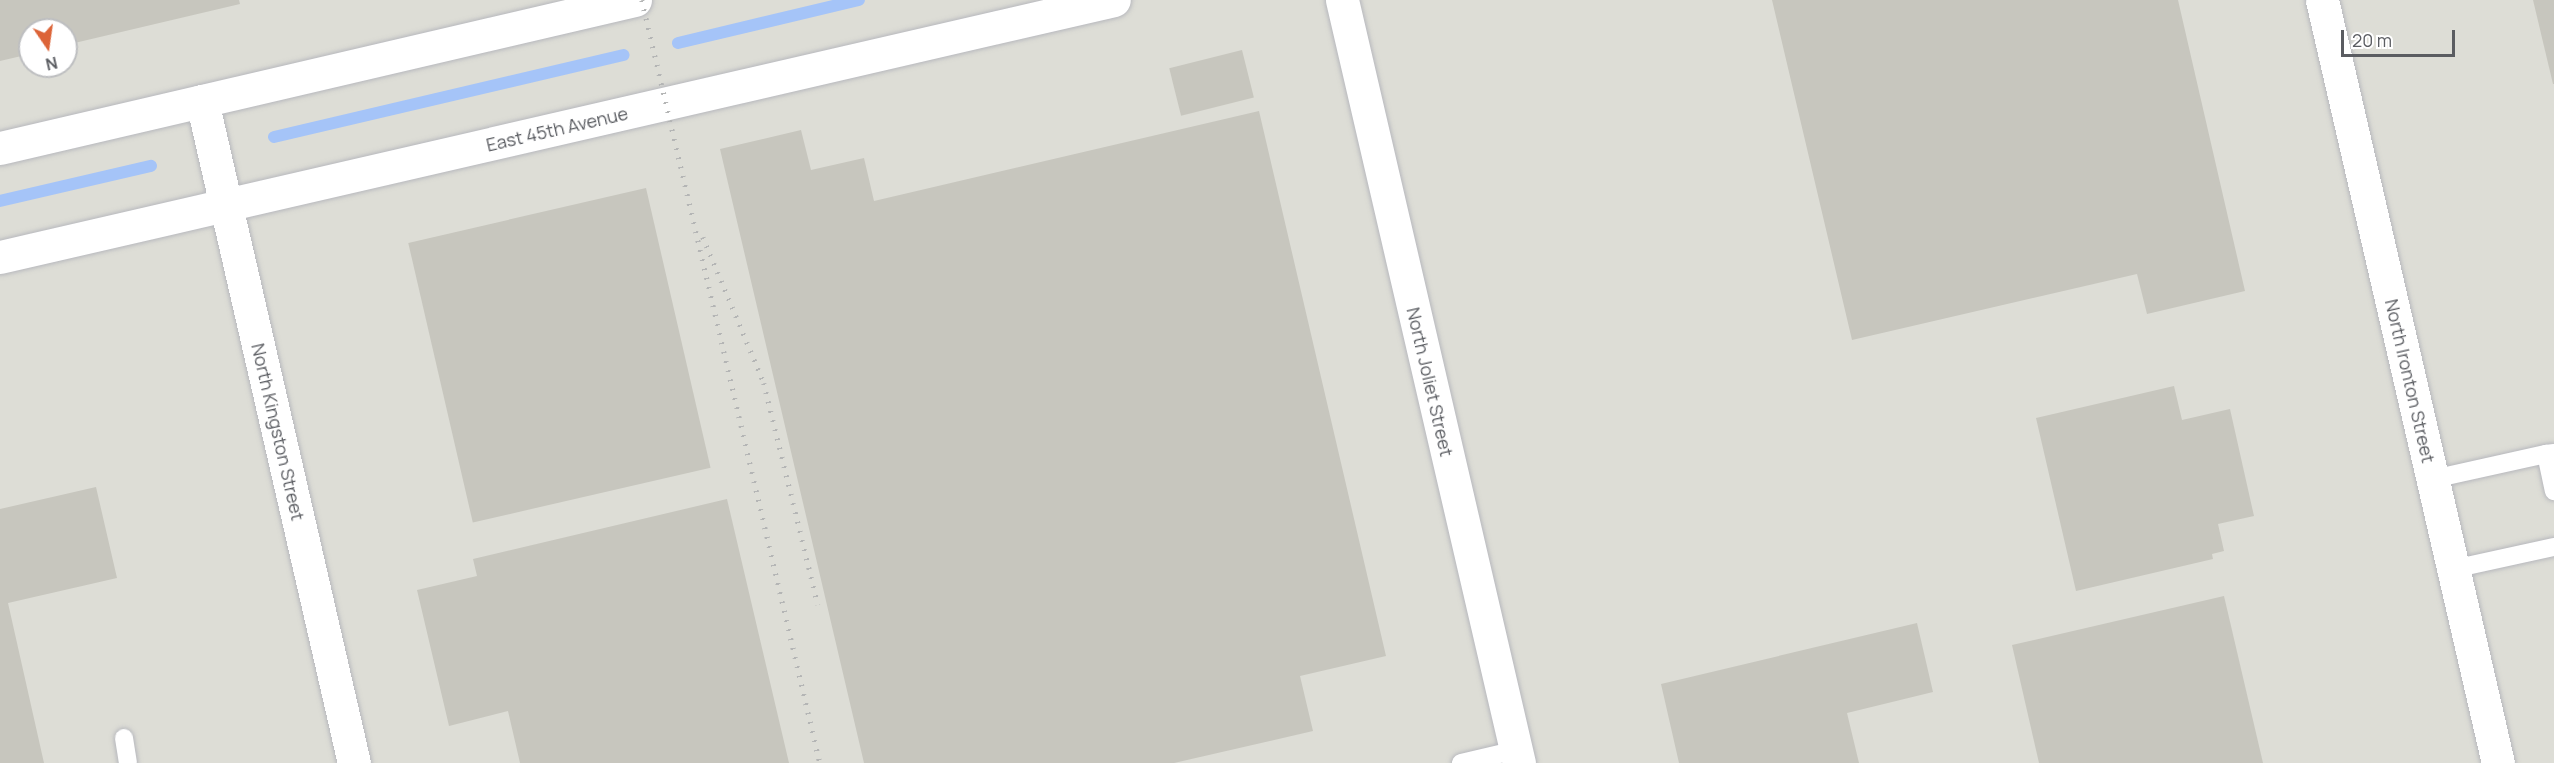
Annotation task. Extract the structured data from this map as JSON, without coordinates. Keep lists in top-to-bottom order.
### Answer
{
  "streets": {
    "street": [
      "East 45th Avenue",
      "North Ironton Street",
      "North Joliet Street",
      "North Kingston Street"
    ]
  },
  "crossings": [
    ["East 45th Avenue", "North Kingston Street"]
  ],
  "scale_bar": "20 m",
  "north": "bottom"
}
